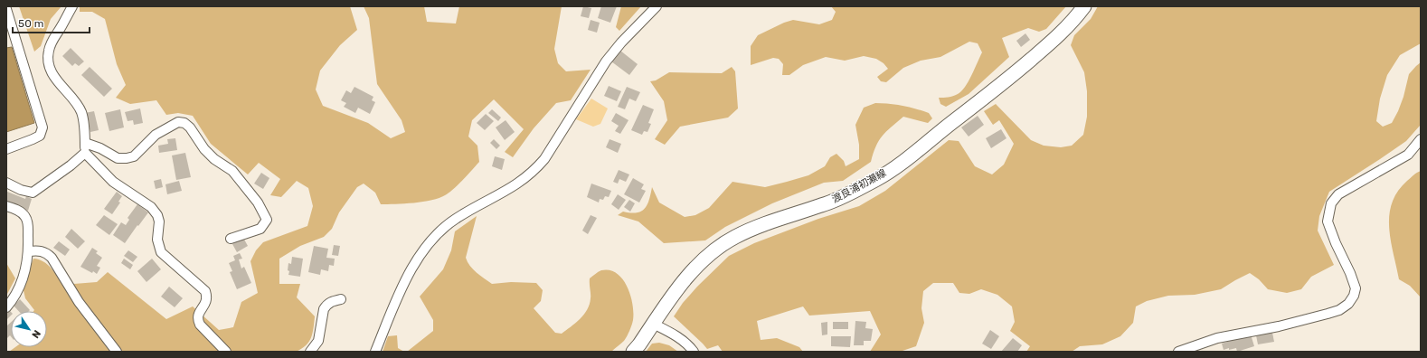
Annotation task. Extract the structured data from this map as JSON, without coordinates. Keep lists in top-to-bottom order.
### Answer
{
  "streets": {
    "main road": ["渡良浦初瀬線"]
  },
  "scale_bar": "50 m",
  "north": "bottom right"
}
